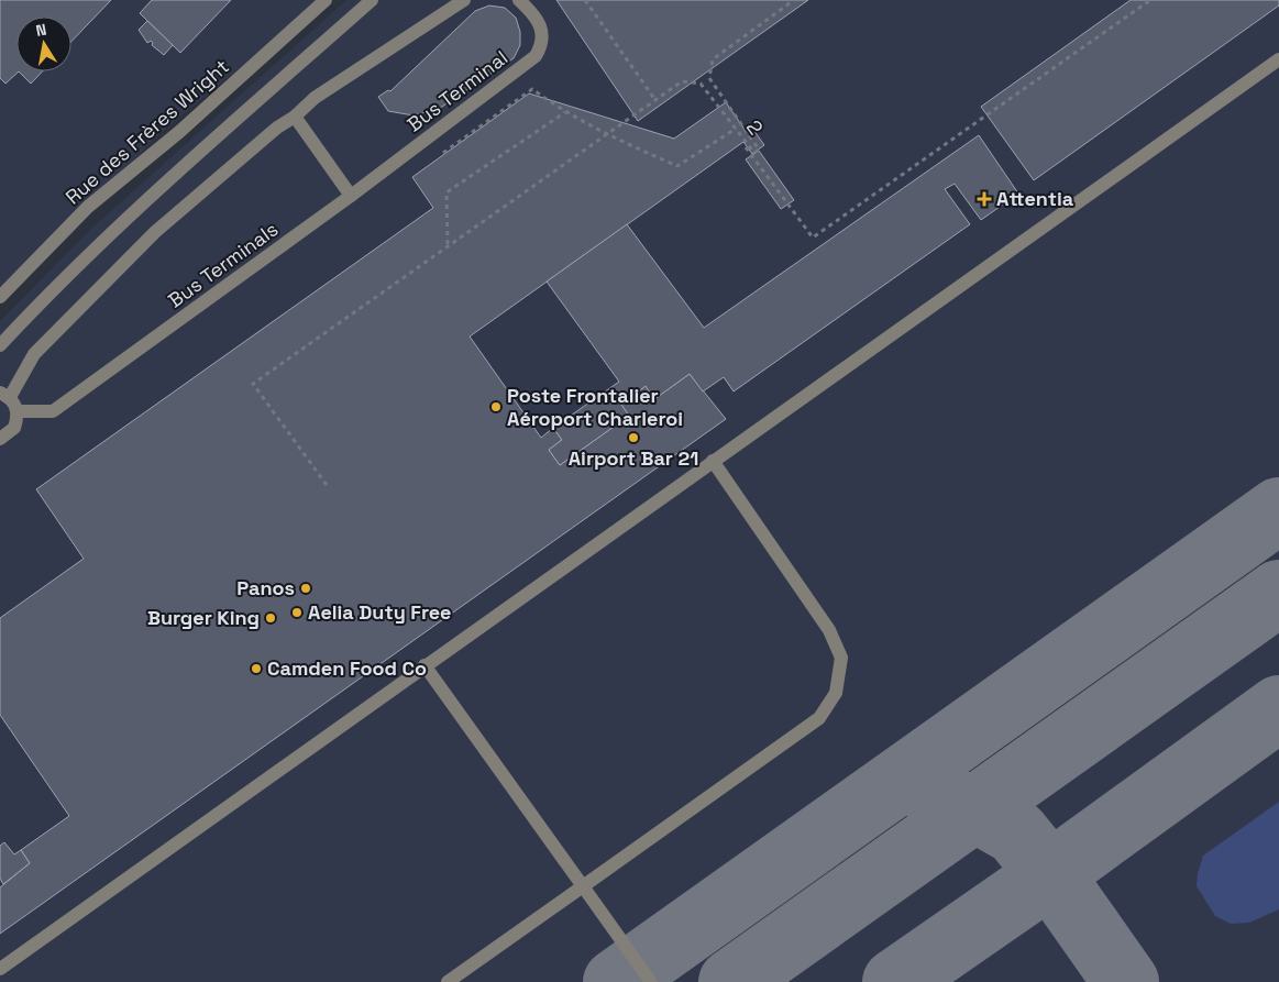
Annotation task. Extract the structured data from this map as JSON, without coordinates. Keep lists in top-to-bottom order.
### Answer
{
  "streets": {
    "street": ["Bus Terminal", "Rue des Frères Wright", "Bus Terminals"],
    "path": ["2"]
  },
  "crossings": [
    ["Bus Terminal", "Bus Terminals"]
  ],
  "places": {
    "health": ["Attentia"],
    "other": [
      "Poste Frontalier Aéroport Charleroi",
      "Airport Bar 21",
      "Panos",
      "Aelia Duty Free",
      "Burger King",
      "Camden Food Co"
    ]
  },
  "north": "top"
}
